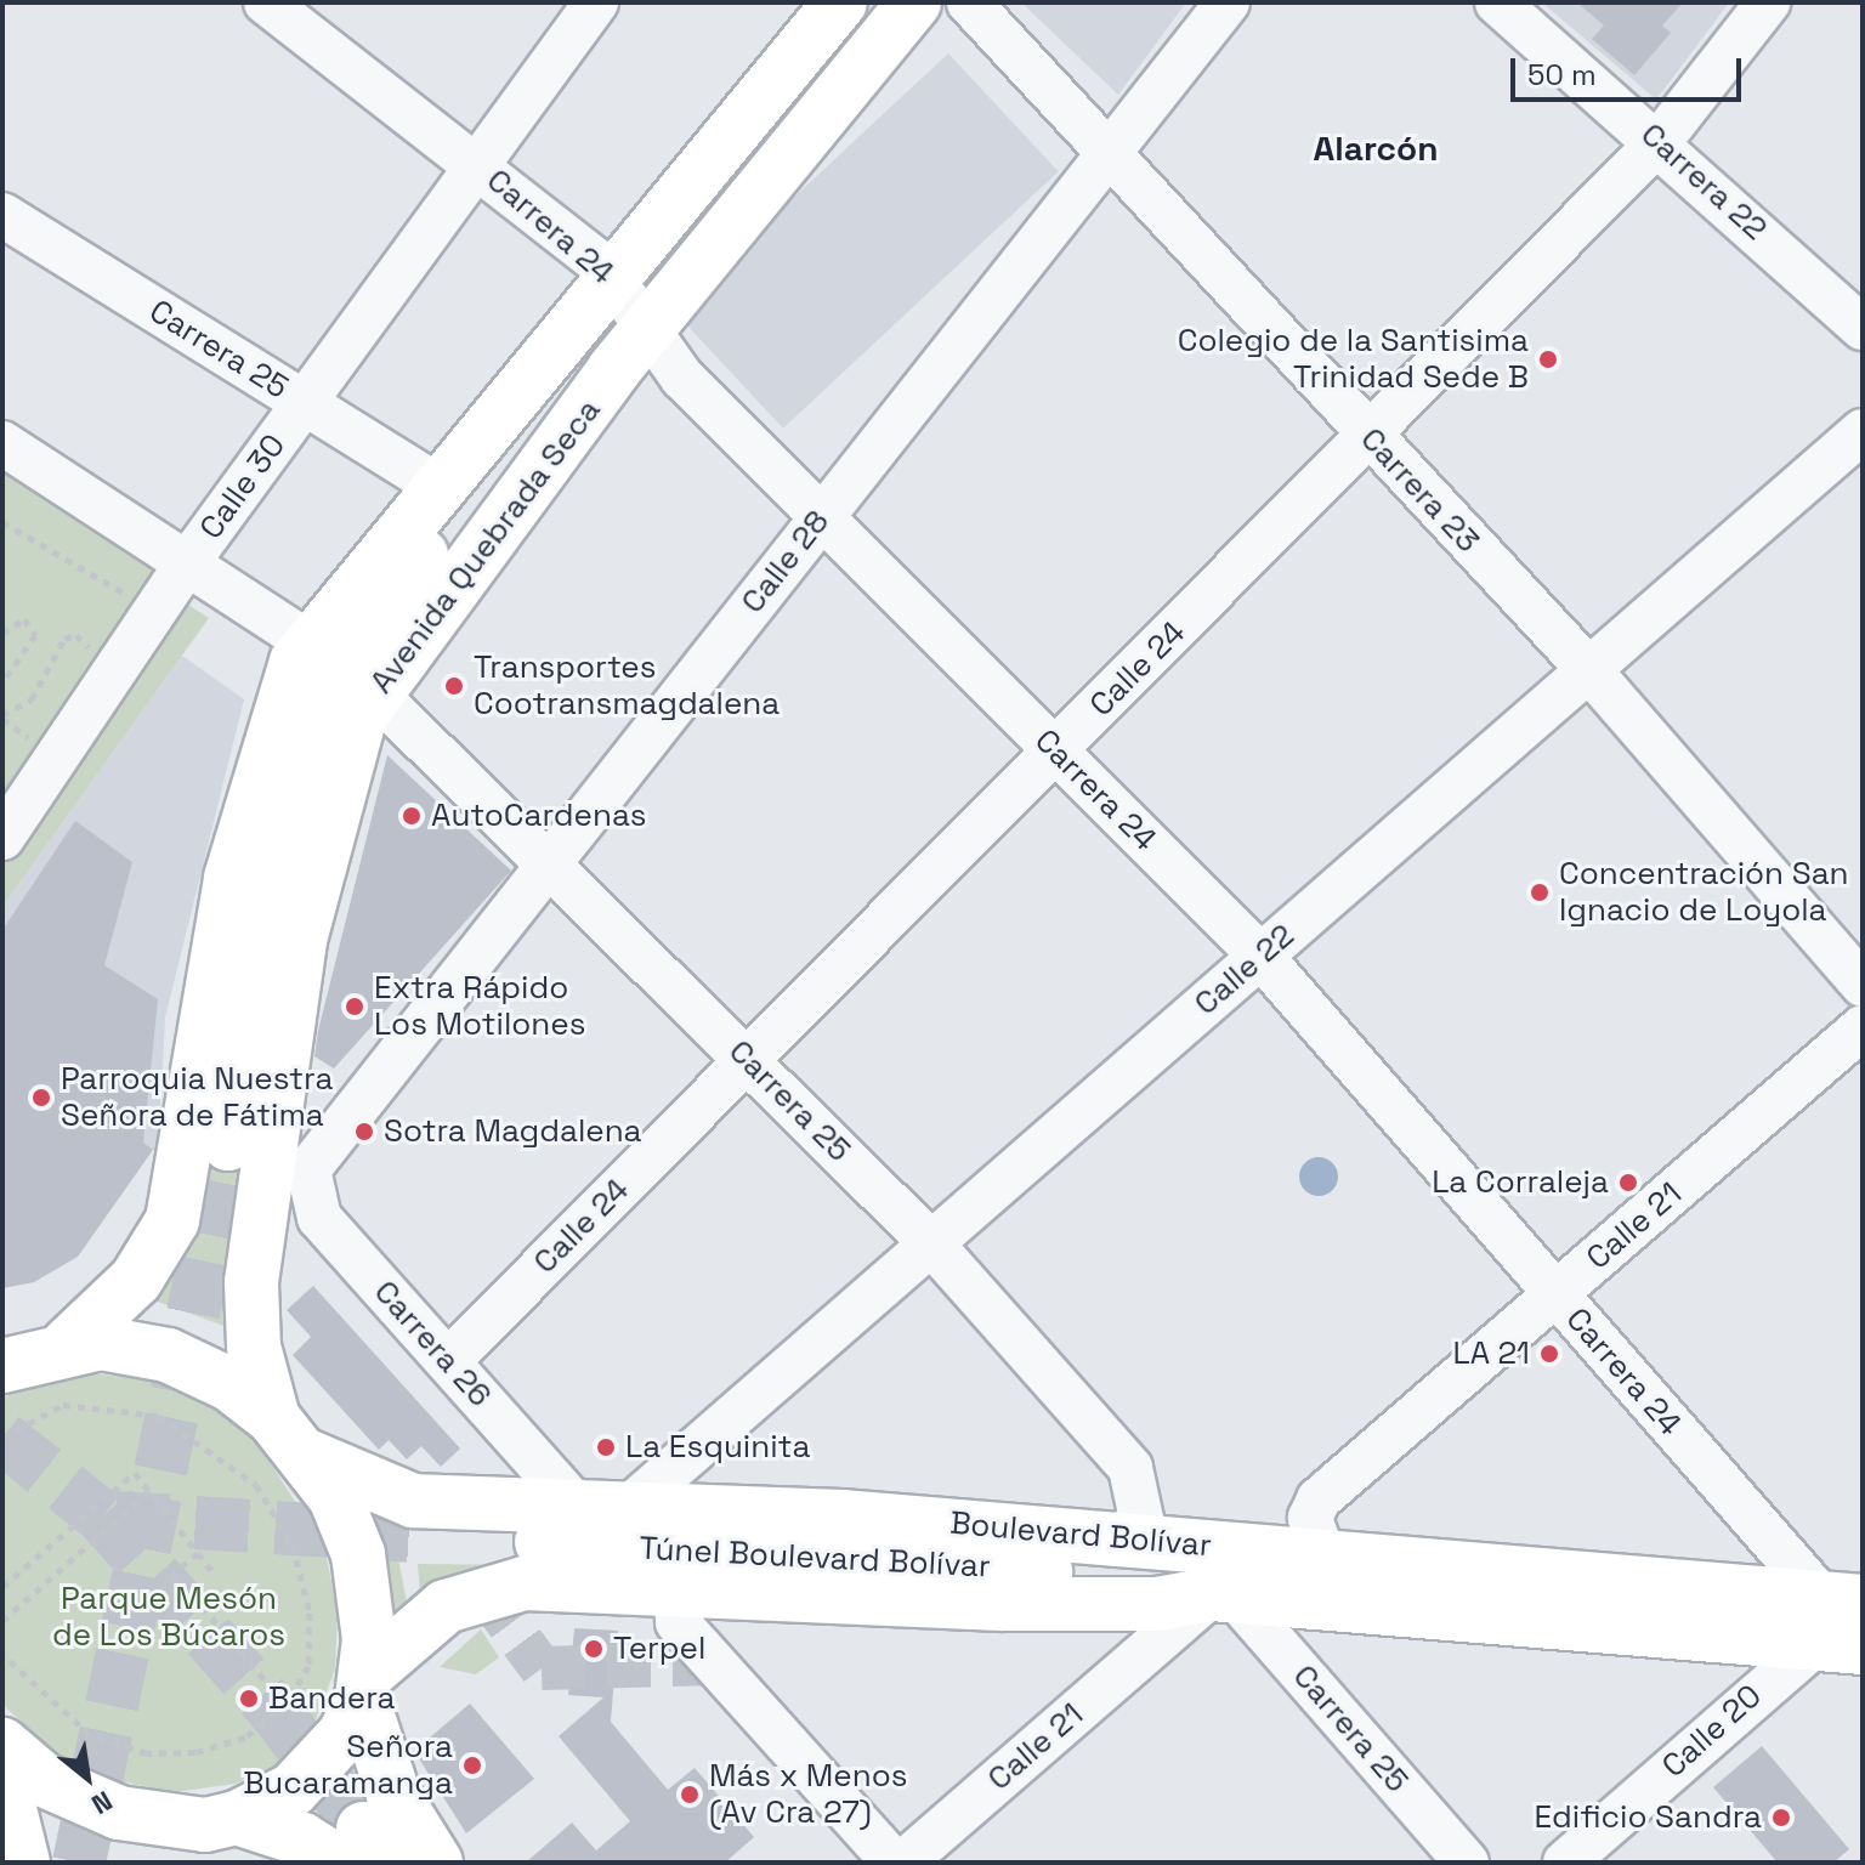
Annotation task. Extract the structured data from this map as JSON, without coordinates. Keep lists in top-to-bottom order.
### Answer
{
  "streets": {
    "main road": ["Avenida Quebrada Seca", "Boulevard Bolívar", "Túnel Boulevard Bolívar"],
    "street": [
      "Carrera 22",
      "Carrera 24",
      "Carrera 25",
      "Calle 30",
      "Carrera 23",
      "Calle 28",
      "Calle 24",
      "Calle 22",
      "Calle 21",
      "Carrera 26",
      "Calle 20"
    ]
  },
  "crossings": [
    ["Carrera 22", "Calle 24"],
    ["Carrera 24", "Calle 30"],
    ["Carrera 24", "Avenida Quebrada Seca"],
    ["Carrera 24", "Calle 28"],
    ["Carrera 24", "Calle 24"],
    ["Carrera 24", "Calle 22"],
    ["Carrera 24", "Calle 21"],
    ["Carrera 24", "Boulevard Bolívar"],
    ["Carrera 24", "Calle 20"],
    ["Carrera 25", "Calle 30"],
    ["Carrera 25", "Avenida Quebrada Seca"],
    ["Carrera 25", "Calle 28"],
    ["Carrera 25", "Calle 24"],
    ["Carrera 25", "Calle 22"],
    ["Carrera 25", "Calle 21"],
    ["Carrera 25", "Boulevard Bolívar"],
    ["Carrera 25", "Túnel Boulevard Bolívar"],
    ["Carrera 23", "Calle 28"],
    ["Carrera 23", "Calle 24"],
    ["Carrera 23", "Calle 22"],
    ["Avenida Quebrada Seca", "Boulevard Bolívar"],
    ["Calle 28", "Carrera 26"],
    ["Calle 24", "Carrera 26"],
    ["Calle 22", "Carrera 26"],
    ["Calle 22", "Boulevard Bolívar"],
    ["Calle 21", "Boulevard Bolívar"],
    ["Calle 21", "Túnel Boulevard Bolívar"],
    ["Carrera 26", "Boulevard Bolívar"],
    ["Boulevard Bolívar", "Túnel Boulevard Bolívar"],
    ["Boulevard Bolívar", "Calle 20"]
  ],
  "districts": ["Alarcón"],
  "parks": ["Parque Mesón de Los Búcaros"],
  "places": [
    "Colegio de la Santisima Trinidad Sede B",
    "Transportes Cootransmagdalena",
    "AutoCardenas",
    "Concentración San Ignacio de Loyola",
    "Extra Rápido Los Motilones",
    "Parroquia Nuestra Señora de Fátima",
    "Sotra Magdalena",
    "La Corraleja",
    "LA 21",
    "La Esquinita",
    "Terpel",
    "Bandera",
    "Señora Bucaramanga",
    "Más x Menos (Av Cra 27)",
    "Edificio Sandra"
  ],
  "scale_bar": "50 m",
  "north": "bottom right"
}
